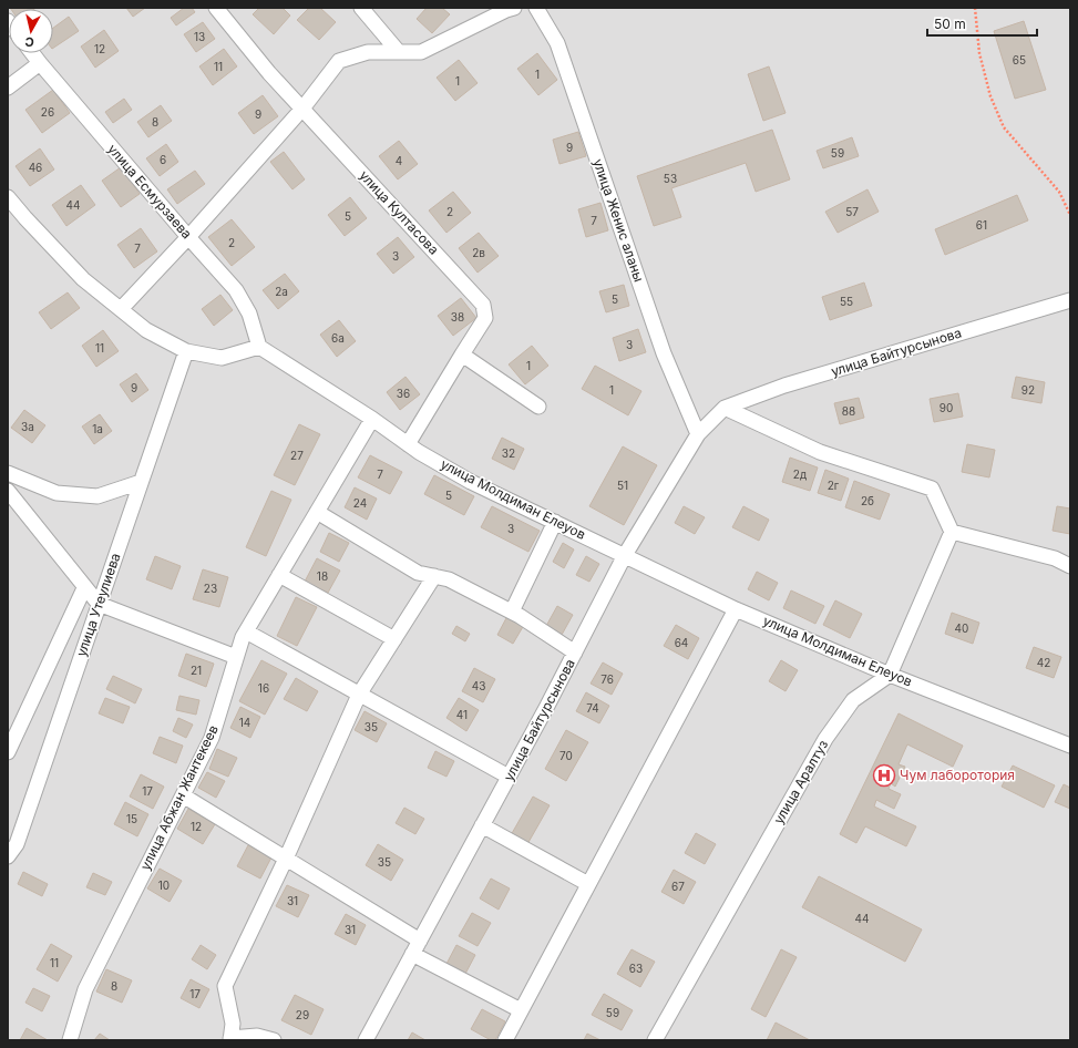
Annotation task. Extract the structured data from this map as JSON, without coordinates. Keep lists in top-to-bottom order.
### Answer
{
  "streets": {
    "street": [
      "улица Есмурзаева",
      "улица Култасова",
      "улица Женис аланы",
      "улица Байтурсынова",
      "улица Молдиман Елеуов",
      "улица Утеулиева",
      "улица Аралтуз",
      "улица Абжан Жантекеев"
    ]
  },
  "crossings": [
    ["улица Есмурзаева", "улица Молдиман Елеуов"],
    ["улица Култасова", "улица Молдиман Елеуов"],
    ["улица Женис аланы", "улица Байтурсынова"],
    ["улица Байтурсынова", "улица Молдиман Елеуов"],
    ["улица Молдиман Елеуов", "улица Аралтуз"],
    ["улица Молдиман Елеуов", "улица Абжан Жантекеев"]
  ],
  "places": {
    "hospital": ["Чум лаборотория"]
  },
  "house_numbers": [
    "13",
    "12",
    "65",
    "11",
    "1",
    "1",
    "26",
    "9",
    "8",
    "9",
    "59",
    "6",
    "4",
    "46",
    "53",
    "44",
    "2",
    "57",
    "5",
    "7",
    "61",
    "2",
    "7",
    "2в",
    "3",
    "2а",
    "5",
    "55",
    "38",
    "6а",
    "3",
    "11",
    "1",
    "9",
    "1",
    "92",
    "36",
    "90",
    "88",
    "3а",
    "1а",
    "32",
    "27",
    "7",
    "2д",
    "51",
    "2г",
    "5",
    "2б",
    "24",
    "3",
    "18",
    "23",
    "40",
    "64",
    "42",
    "21",
    "76",
    "43",
    "16",
    "74",
    "41",
    "14",
    "35",
    "70",
    "17",
    "15",
    "12",
    "35",
    "10",
    "67",
    "31",
    "44",
    "31",
    "11",
    "63",
    "8",
    "17",
    "59",
    "29"
  ],
  "scale_bar": "50 m",
  "north": "bottom"
}
